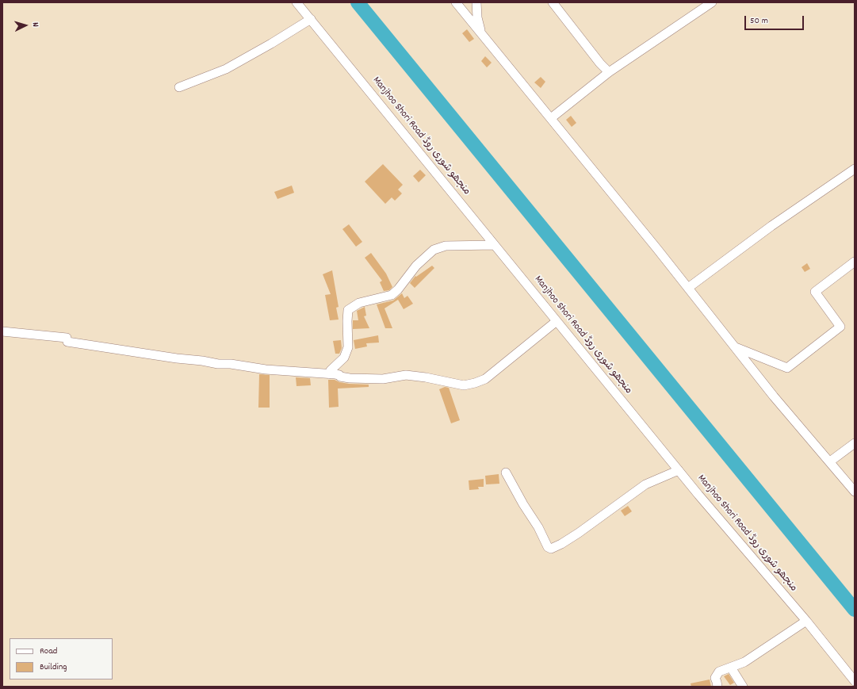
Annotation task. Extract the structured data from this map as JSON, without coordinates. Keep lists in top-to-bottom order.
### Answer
{
  "streets": {
    "street": ["Manjhoo Shori Road منجھو شوری روڈ"]
  },
  "legend": ["Road", "Building"],
  "scale_bar": "50 m",
  "north": "right"
}
